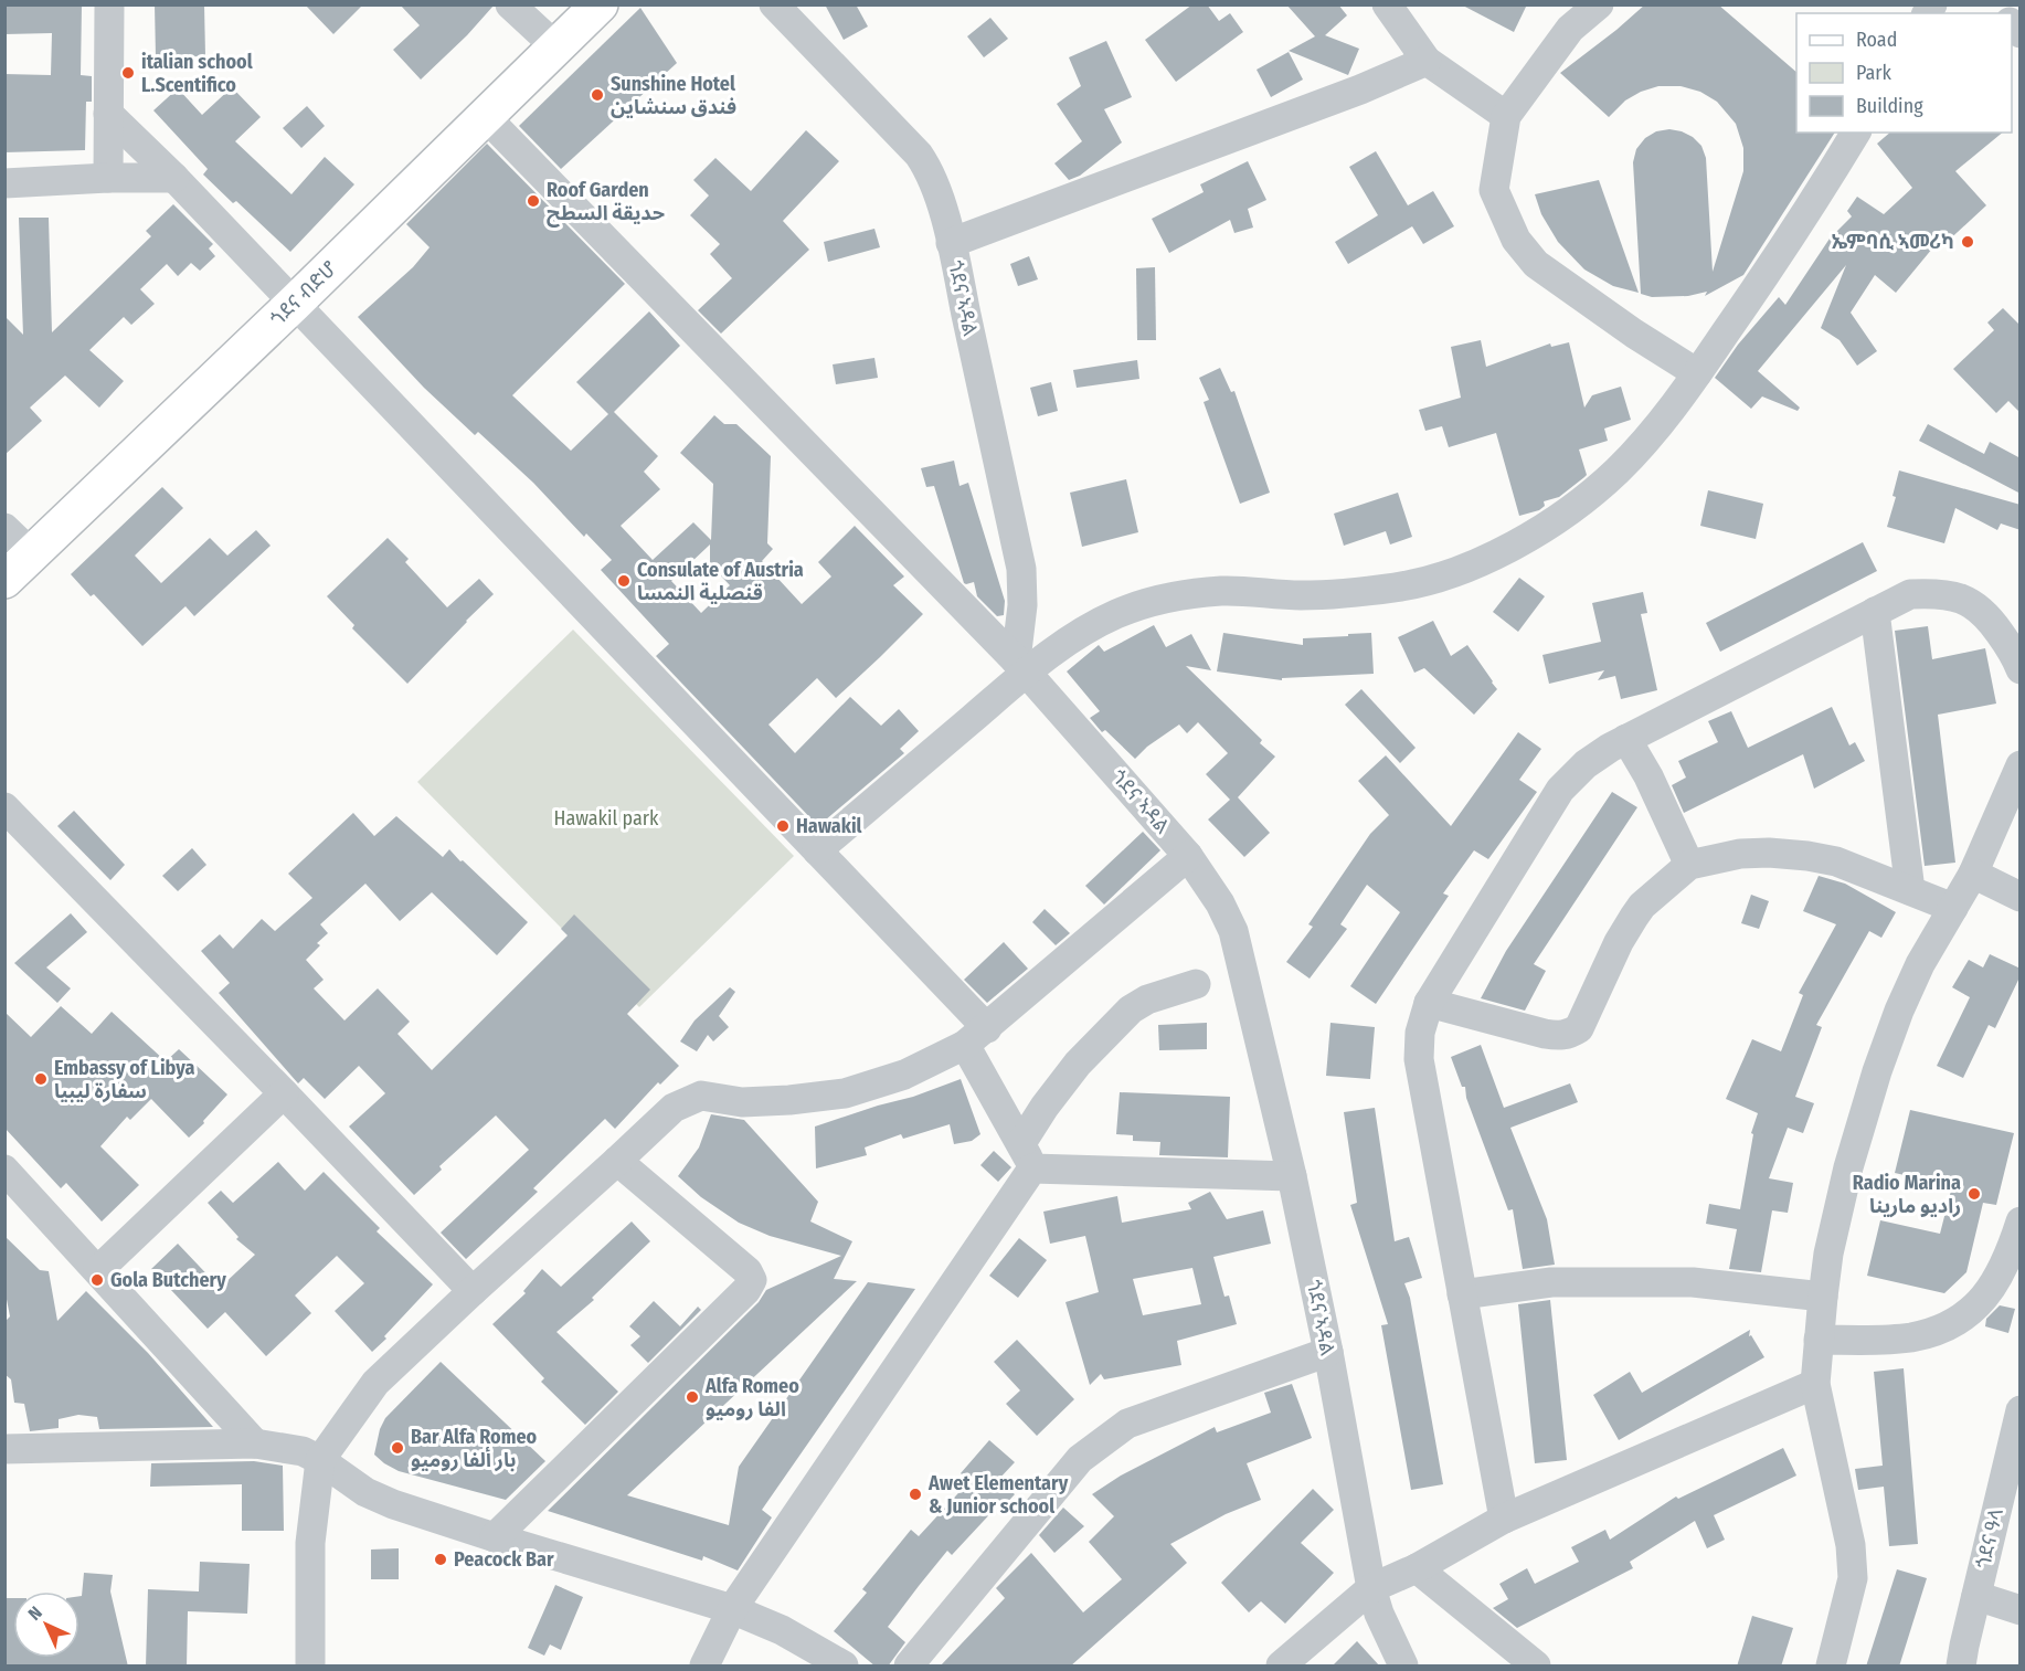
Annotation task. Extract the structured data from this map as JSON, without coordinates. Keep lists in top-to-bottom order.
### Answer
{
  "streets": {
    "main road": ["ጎደና ብድሆ"],
    "street": ["ጎደና ኣዳል", "ጎደና ዓላ"]
  },
  "parks": ["Hawakil park"],
  "places": [
    "italian school L.Scentifico",
    "Sunshine Hotel فندق سنشاين",
    "Roof Garden حديقة السطح",
    "ኤምባሲ ኣመሪካ",
    "Consulate of Austria قنصلية النمسا",
    "Hawakil",
    "Embassy of Libya سفارة ليبيا",
    "Radio Marina راديو مارينا",
    "Gola Butchery",
    "Alfa Romeo الفا روميو",
    "Bar Alfa Romeo بار ألفا روميو",
    "Awet Elementary & Junior school",
    "Peacock Bar"
  ],
  "legend": ["Road", "Park", "Building"],
  "north": "top left"
}
